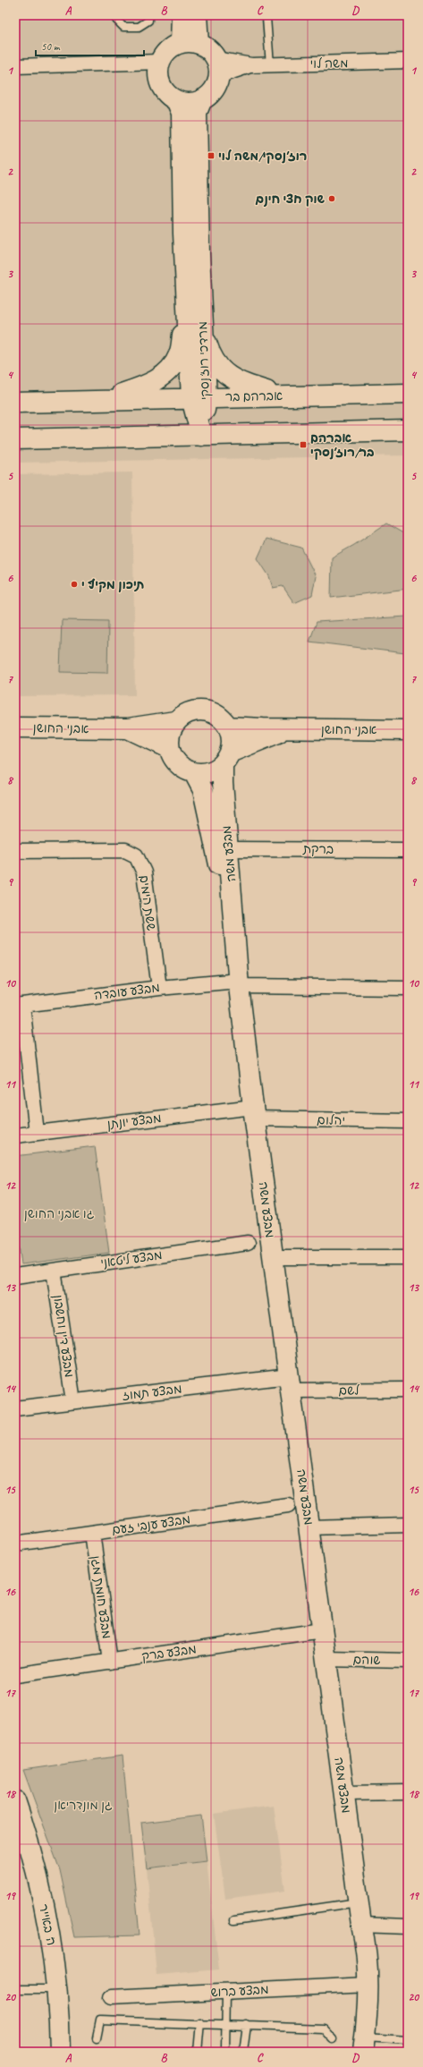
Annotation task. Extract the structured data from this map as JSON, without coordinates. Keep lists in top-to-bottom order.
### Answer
{
  "streets": {
    "street": [
      "משה לוי",
      "מרדכי רוז'נסקי",
      "אברהם בר",
      "אבני החושן",
      "ברקת",
      "מבצע משה",
      "ששת הימים",
      "מבצע עובדה",
      "יהלום",
      "מבצע יונתן",
      "מבצע ליטאני",
      "מבצע דין וחשבון",
      "לשם",
      "מבצע תמוז",
      "מבצע ענבי זעם",
      "מבצע חומת מגן",
      "מבצע ברק",
      "שוהם",
      "ה' באייר",
      "מבצע ברוש"
    ]
  },
  "crossings": [
    ["משה לוי", "מרדכי רוז'נסקי"],
    ["מרדכי רוז'נסקי", "אברהם בר"],
    ["אבני החושן", "מבצע משה"],
    ["ברקת", "מבצע משה"],
    ["מבצע משה", "מבצע עובדה"],
    ["מבצע משה", "יהלום"],
    ["מבצע משה", "מבצע יונתן"],
    ["מבצע משה", "לשם"],
    ["מבצע משה", "מבצע תמוז"],
    ["מבצע משה", "מבצע ברק"],
    ["מבצע משה", "שוהם"],
    ["מבצע משה", "מבצע ברוש"],
    ["ששת הימים", "מבצע עובדה"],
    ["יהלום", "מבצע יונתן"],
    ["מבצע ליטאני", "מבצע דין וחשבון"],
    ["מבצע דין וחשבון", "מבצע תמוז"],
    ["לשם", "מבצע תמוז"],
    ["מבצע ענבי זעם", "מבצע חומת מגן"],
    ["מבצע חומת מגן", "מבצע ברק"]
  ],
  "parks": ["גו אבני החושן", "גן מונדריאן"],
  "places": {
    "transit": ["רוז׳נסקי/משה לוי", "אברהם בר/רוז׳נסקי"],
    "other": ["שוק חצי חינם", "תיכון מקיף י"]
  },
  "scale_bar": "50 m",
  "grid": {
    "columns": [
      "A",
      "B",
      "C",
      "D"
    ],
    "rows": [
      "1",
      "2",
      "3",
      "4",
      "5",
      "6",
      "7",
      "8",
      "9",
      "10",
      "11",
      "12",
      "13",
      "14",
      "15",
      "16",
      "17",
      "18",
      "19",
      "20"
    ]
  }
}
